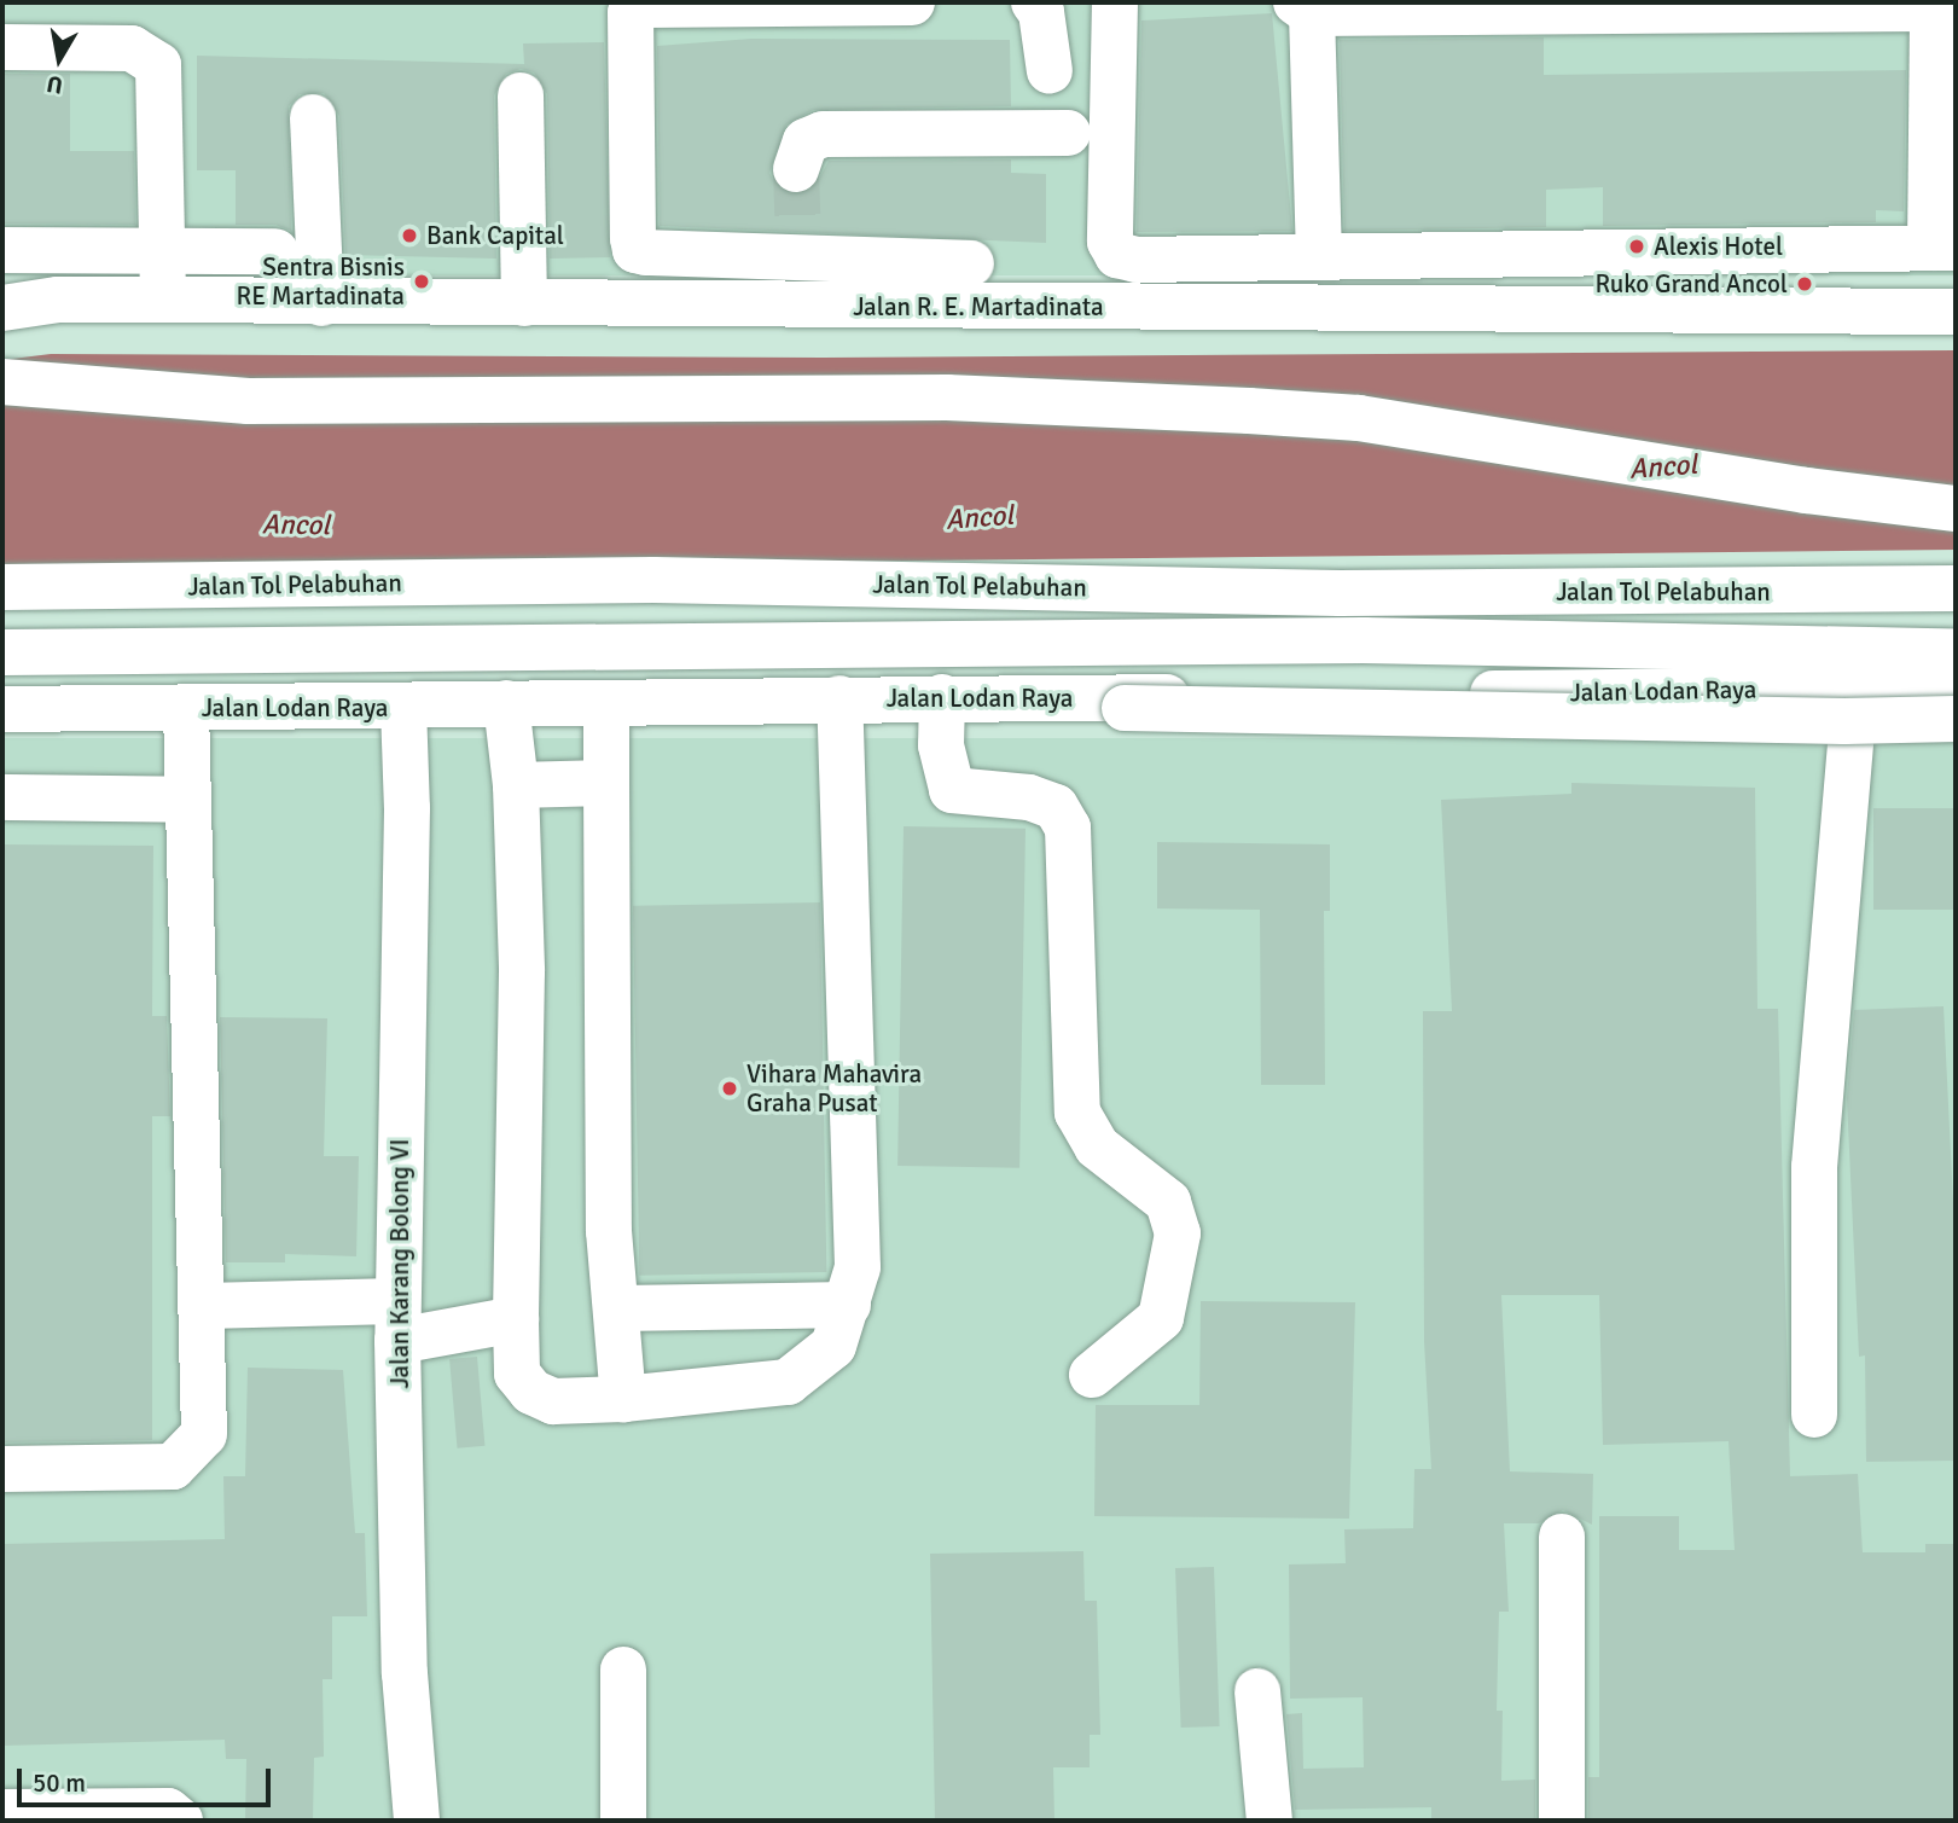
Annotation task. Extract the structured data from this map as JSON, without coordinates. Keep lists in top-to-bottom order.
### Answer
{
  "streets": {
    "main road": [
      "Jalan R. E. Martadinata",
      "Jalan Tol Pelabuhan",
      "Jalan Lodan Raya",
      "Jalan Karang Bolong VI"
    ]
  },
  "crossings": [
    ["Jalan Lodan Raya", "Jalan Karang Bolong VI"]
  ],
  "water": ["Ancol"],
  "places": [
    "Bank Capital",
    "Alexis Hotel",
    "Sentra Bisnis RE Martadinata",
    "Ruko Grand Ancol",
    "Vihara Mahavira Graha Pusat"
  ],
  "scale_bar": "50 m",
  "north": "bottom"
}
